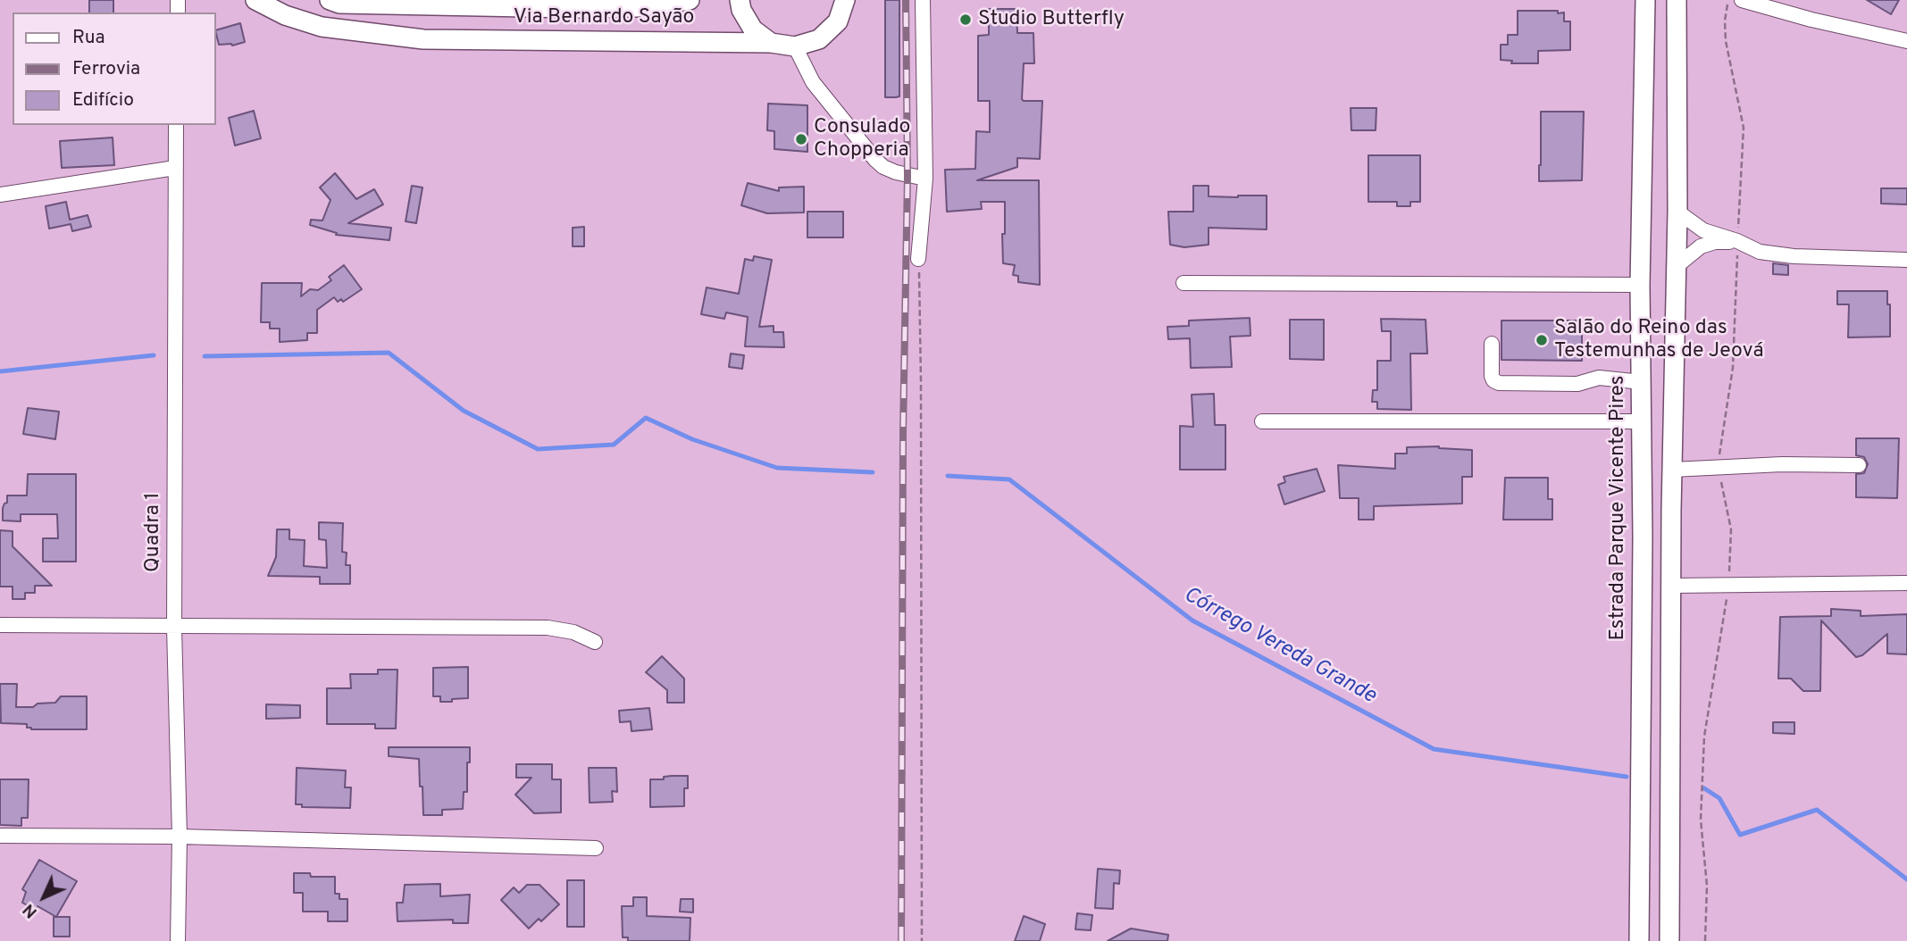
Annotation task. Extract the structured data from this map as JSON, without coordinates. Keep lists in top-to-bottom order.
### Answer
{
  "streets": {
    "main road": ["Via Bernardo Sayão", "Estrada Parque Vicente Pires"],
    "street": ["Quadra 1"]
  },
  "water": ["Córrego Vereda Grande"],
  "places": ["Studio Butterfly", "Consulado Chopperia", "Salão do Reino das Testemunhas de Jeová"],
  "legend": ["Rua", "Ferrovia", "Edifício"],
  "north": "bottom left"
}
